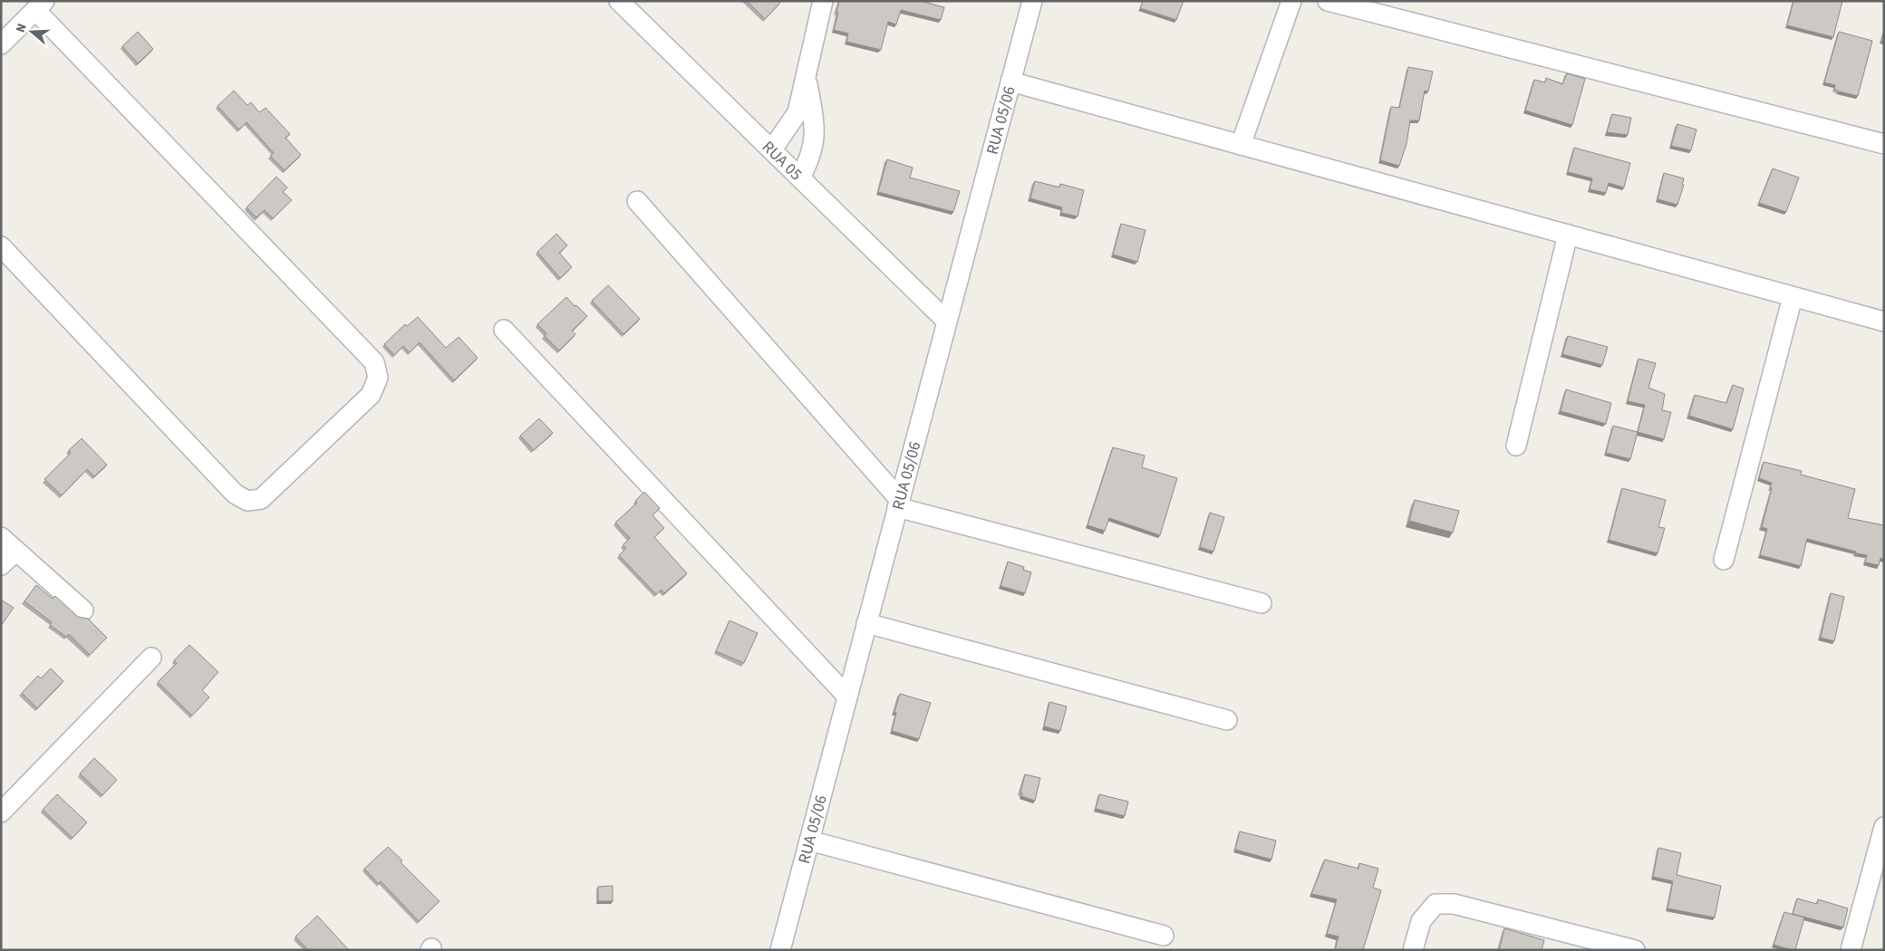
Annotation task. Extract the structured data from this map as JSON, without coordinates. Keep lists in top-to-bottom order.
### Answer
{
  "streets": {
    "street": ["RUA 05/06", "RUA 05"]
  },
  "crossings": [
    ["RUA 05/06", "RUA 05"]
  ],
  "north": "left"
}
